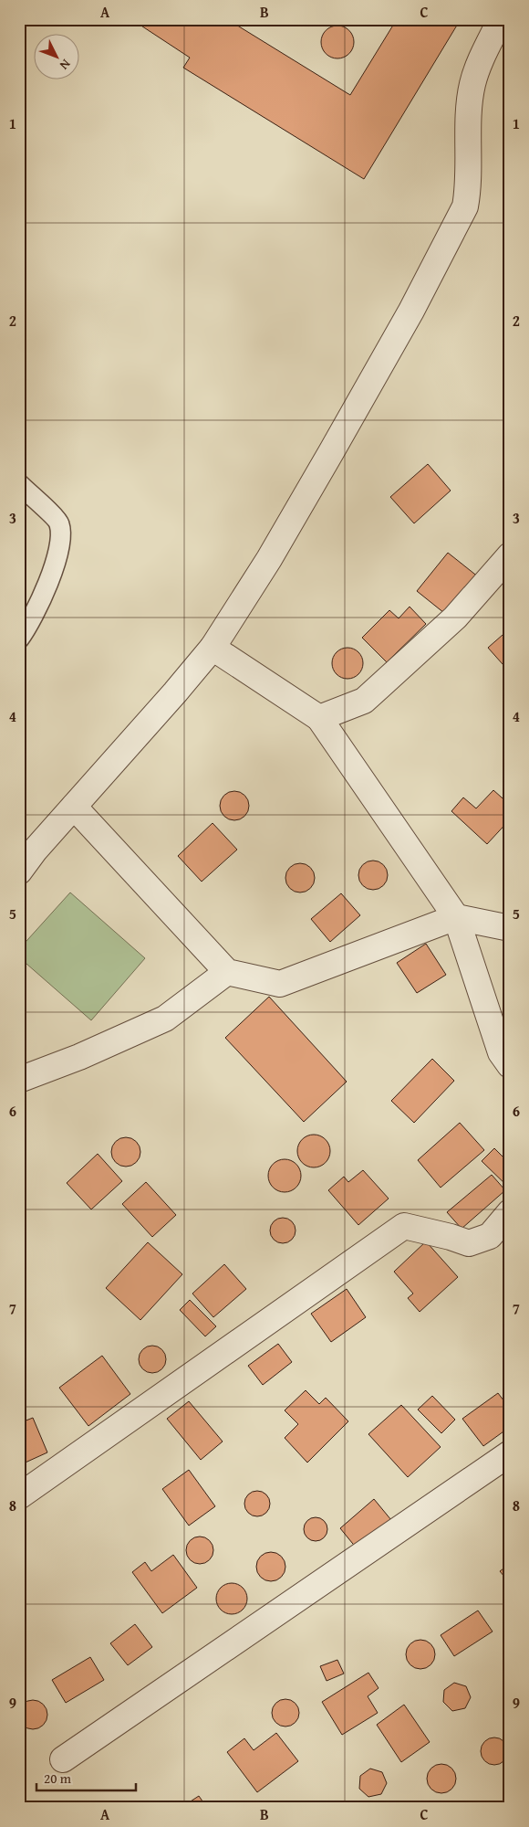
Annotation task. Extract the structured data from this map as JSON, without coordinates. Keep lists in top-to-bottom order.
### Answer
{
  "scale_bar": "20 m",
  "north": "bottom right",
  "grid": {
    "columns": ["A", "B", "C"],
    "rows": [
      "1",
      "2",
      "3",
      "4",
      "5",
      "6",
      "7",
      "8",
      "9"
    ]
  }
}
